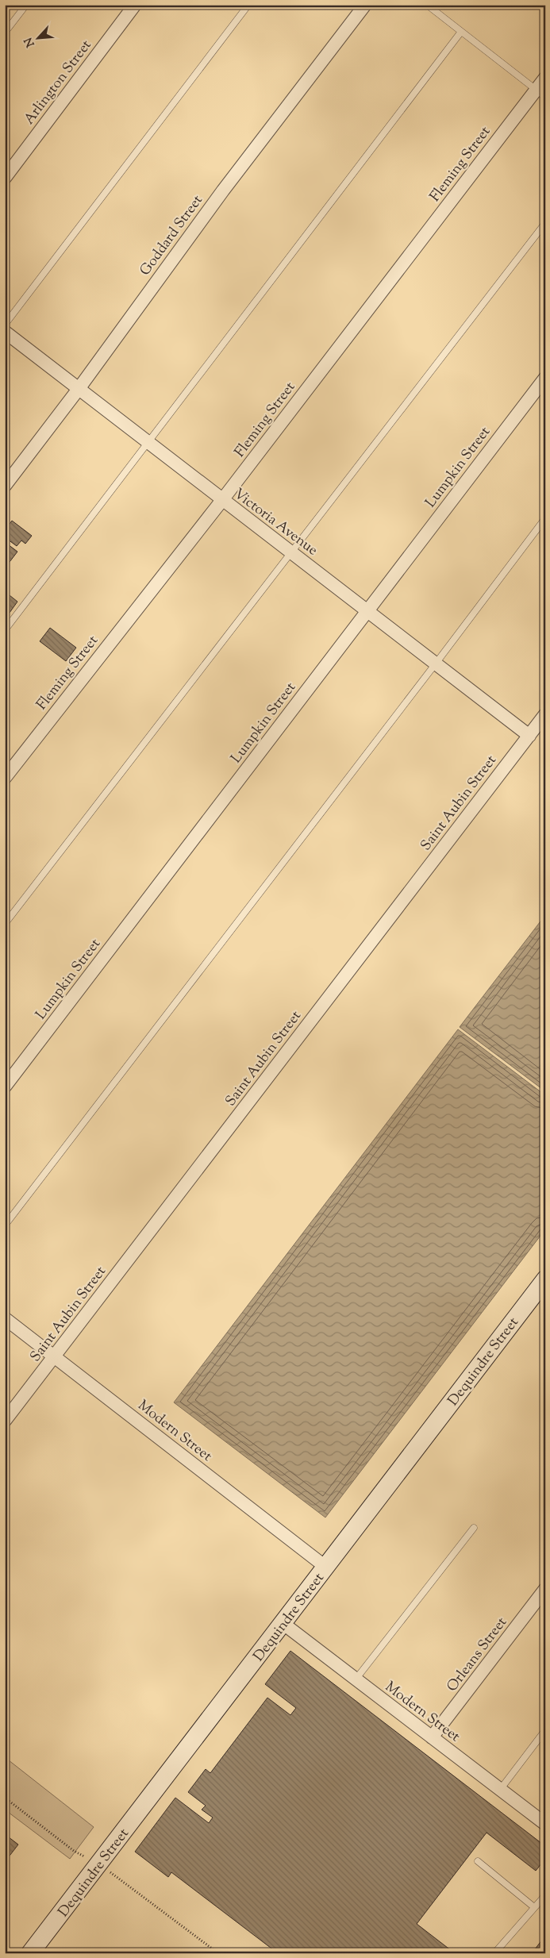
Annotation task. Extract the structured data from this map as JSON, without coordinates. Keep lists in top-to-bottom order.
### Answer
{
  "streets": {
    "street": [
      "Arlington Street",
      "Fleming Street",
      "Goddard Street",
      "Lumpkin Street",
      "Victoria Avenue",
      "Saint Aubin Street",
      "Dequindre Street",
      "Modern Street",
      "Orleans Street"
    ]
  },
  "crossings": [
    ["Fleming Street", "Victoria Avenue"],
    ["Goddard Street", "Victoria Avenue"],
    ["Lumpkin Street", "Victoria Avenue"],
    ["Victoria Avenue", "Saint Aubin Street"],
    ["Saint Aubin Street", "Modern Street"],
    ["Dequindre Street", "Modern Street"],
    ["Modern Street", "Orleans Street"]
  ],
  "north": "bottom left"
}
